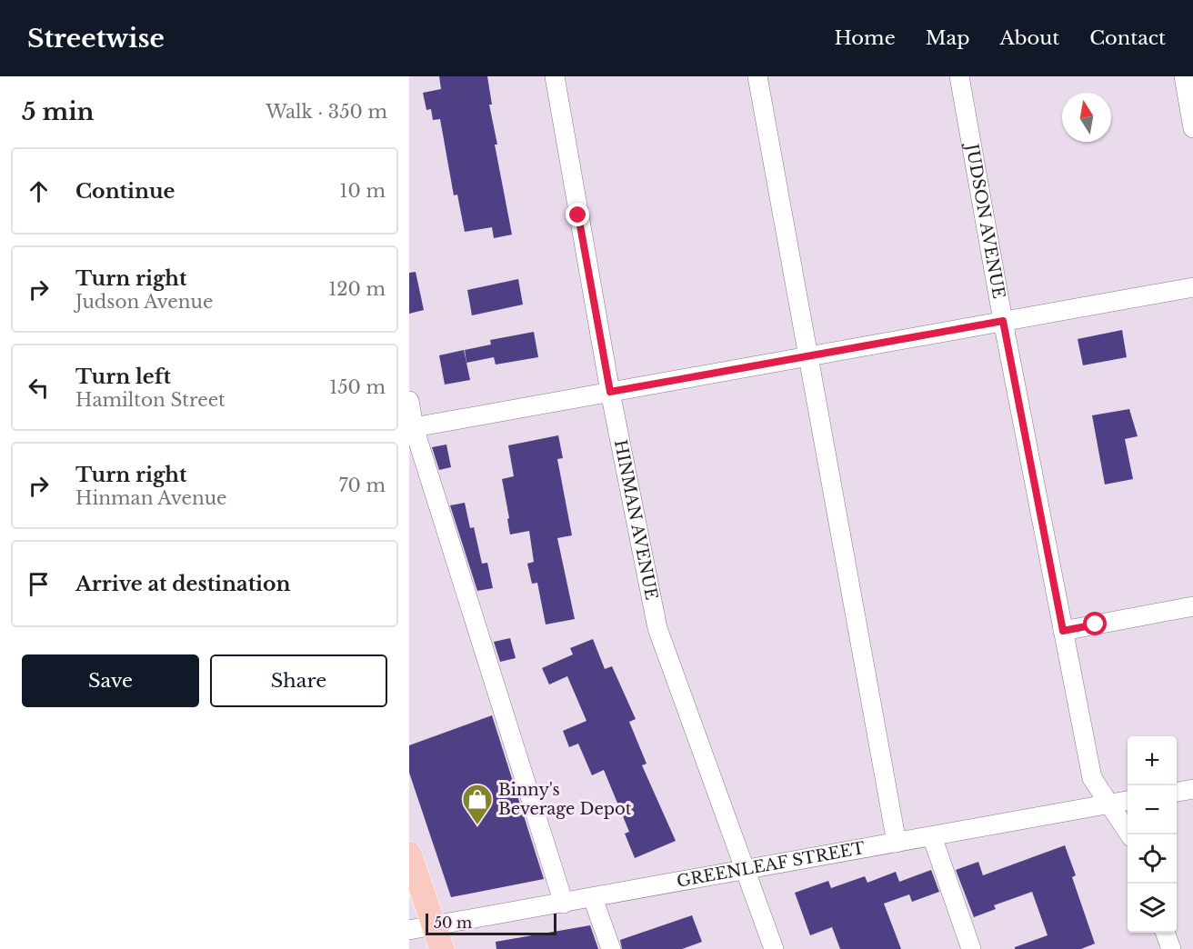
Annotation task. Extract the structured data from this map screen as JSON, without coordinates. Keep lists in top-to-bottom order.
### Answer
{
  "streets": {
    "street": ["JUDSON AVENUE", "HINMAN AVENUE", "GREENLEAF STREET"]
  },
  "crossings": [
    ["JUDSON AVENUE", "GREENLEAF STREET"],
    ["HINMAN AVENUE", "GREENLEAF STREET"]
  ],
  "places": {
    "shop": ["Binny's Beverage Depot"]
  },
  "scale_bar": "50 m",
  "north": "top",
  "page": {
    "header": "Streetwise",
    "nav": [
      "Home",
      "Map",
      "About",
      "Contact"
    ],
    "heading": ["5 min", "Walk · 350 m"],
    "list": [
      ["Continue", "10 m"],
      ["Turn right", "Judson Avenue", "120 m"],
      ["Turn left", "Hamilton Street", "150 m"],
      ["Turn right", "Hinman Avenue", "70 m"],
      "Arrive at destination"
    ],
    "buttons": ["Save", "Share"],
    "map_buttons": ["+", "−"],
    "scale": "50 m"
  }
}
